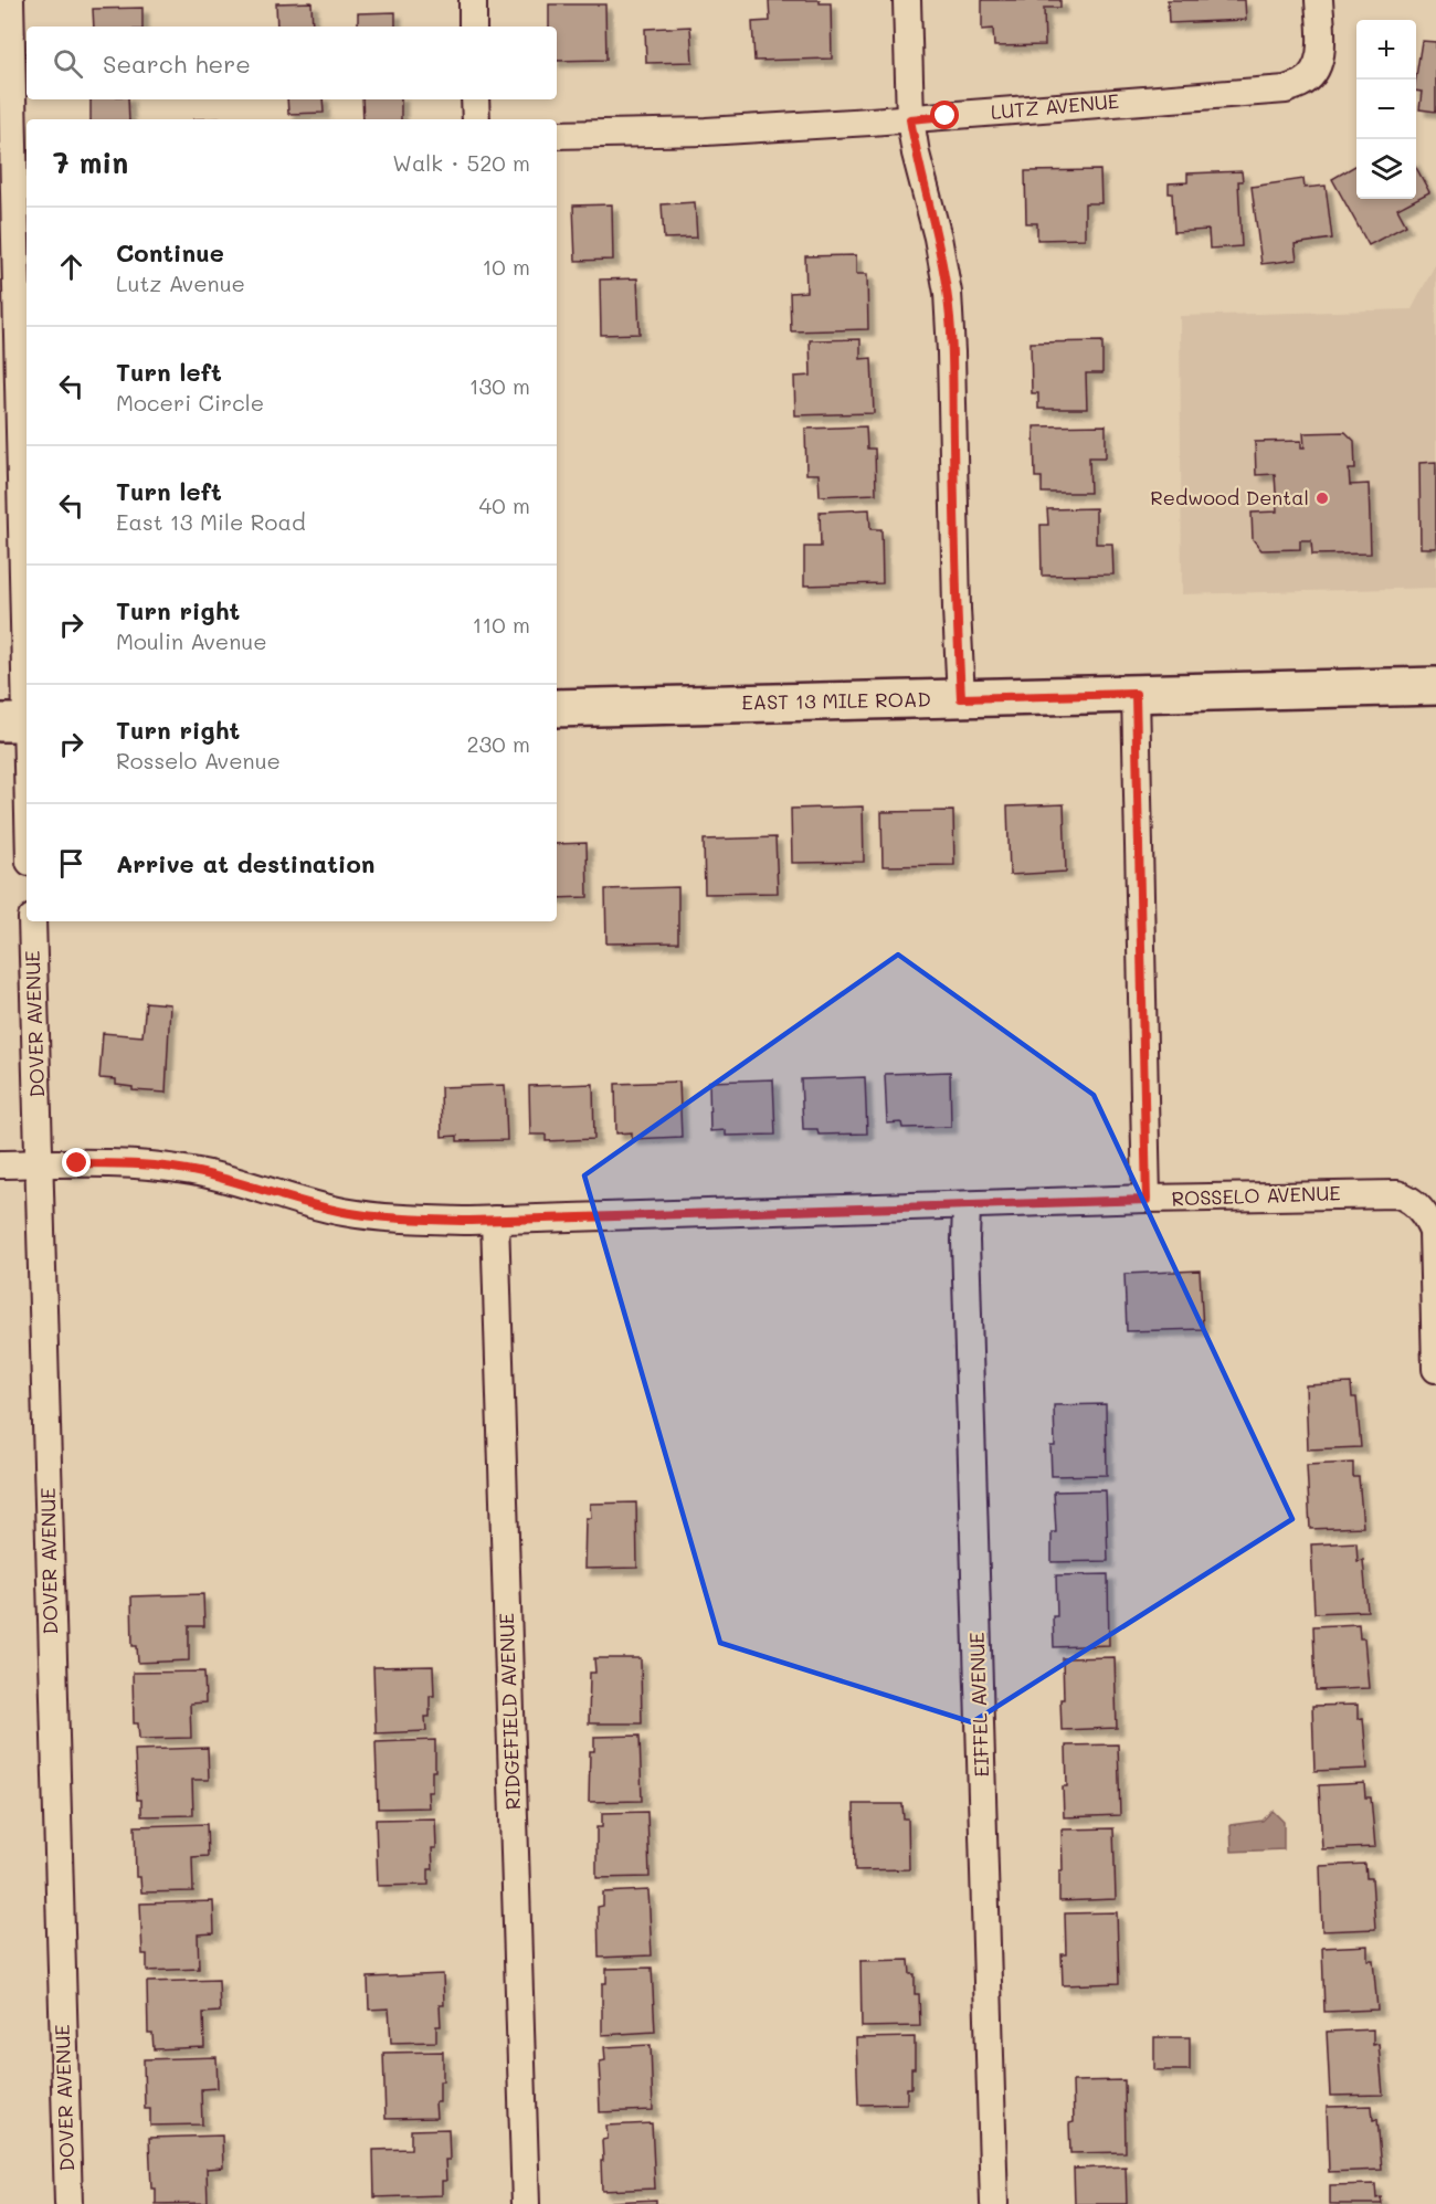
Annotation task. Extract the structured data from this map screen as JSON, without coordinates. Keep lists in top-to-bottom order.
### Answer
{
  "streets": {
    "main road": ["EAST 13 MILE ROAD"],
    "street": [
      "LUTZ AVENUE",
      "DOVER AVENUE",
      "ROSSELO AVENUE",
      "EIFFEL AVENUE",
      "RIDGEFIELD AVENUE"
    ]
  },
  "crossings": [
    ["DOVER AVENUE", "ROSSELO AVENUE"],
    ["ROSSELO AVENUE", "EIFFEL AVENUE"],
    ["ROSSELO AVENUE", "RIDGEFIELD AVENUE"]
  ],
  "places": ["Redwood Dental"],
  "page": {
    "map_buttons": ["+", "−"],
    "search": "Search here",
    "heading": ["7 min", "Walk · 520 m"],
    "list": [
      ["Continue", "Lutz Avenue", "10 m"],
      ["Turn left", "Moceri Circle", "130 m"],
      ["Turn left", "East 13 Mile Road", "40 m"],
      ["Turn right", "Moulin Avenue", "110 m"],
      ["Turn right", "Rosselo Avenue", "230 m"],
      "Arrive at destination"
    ]
  }
}
